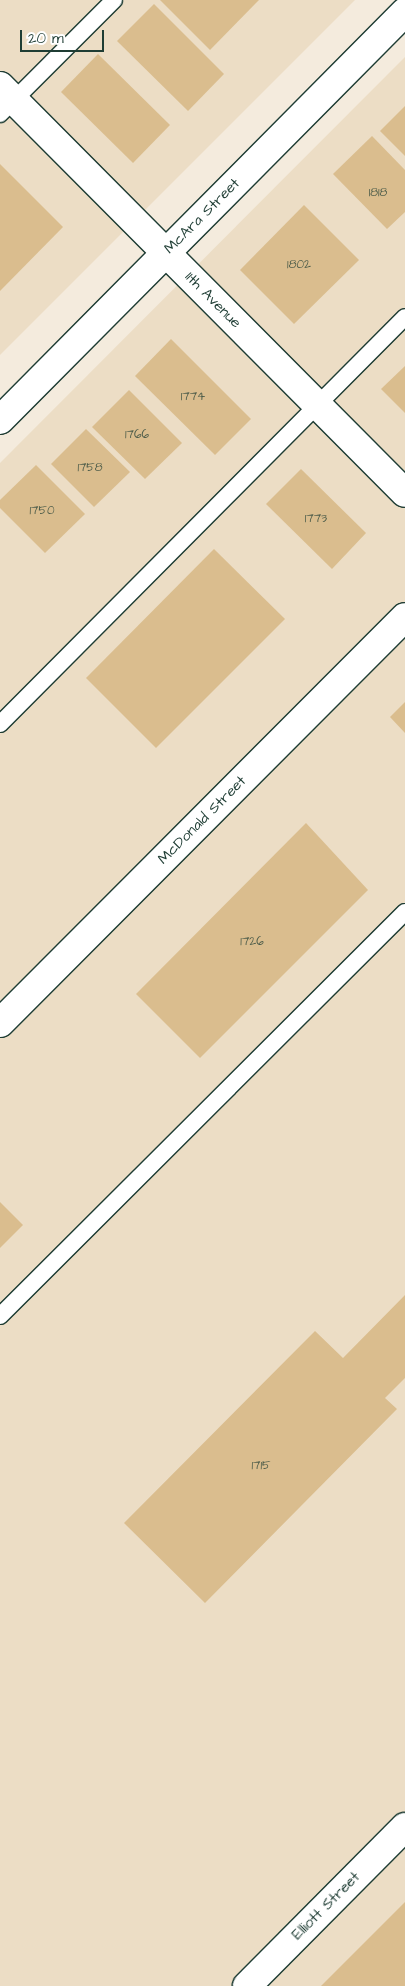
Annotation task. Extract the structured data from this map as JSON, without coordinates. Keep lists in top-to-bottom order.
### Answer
{
  "streets": {
    "street": [
      "McAra Street",
      "11th Avenue",
      "McDonald Street",
      "Elliott Street"
    ]
  },
  "crossings": [
    ["McAra Street", "11th Avenue"]
  ],
  "house_numbers": [
    "1818",
    "1802",
    "1774",
    "1766",
    "1758",
    "1750",
    "1773",
    "1726",
    "1715"
  ],
  "scale_bar": "20 m"
}
